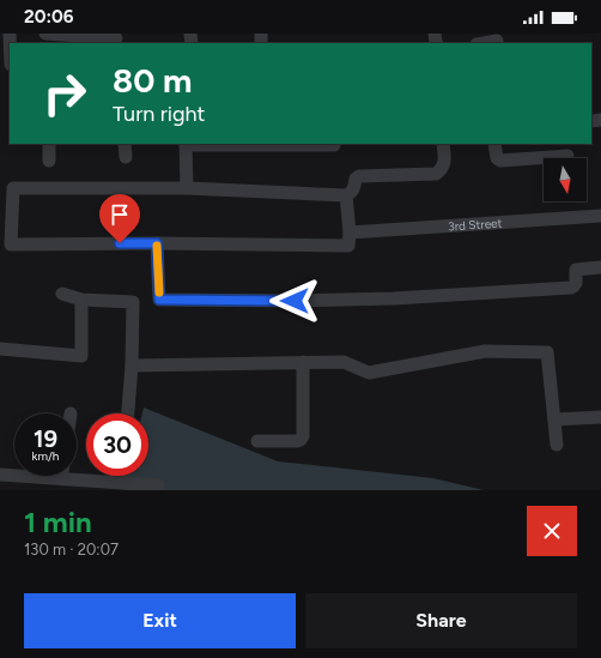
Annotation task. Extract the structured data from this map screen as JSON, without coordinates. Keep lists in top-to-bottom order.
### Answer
{
  "streets": {
    "street": ["3rd Street"]
  },
  "north": "bottom",
  "page": {
    "status": "20:06",
    "turn": ["80 m", "Turn right"],
    "speed": "19 km/h",
    "limit": "30",
    "heading": ["1 min", "130 m · 20:07"],
    "buttons": ["Exit", "Share"]
  }
}
